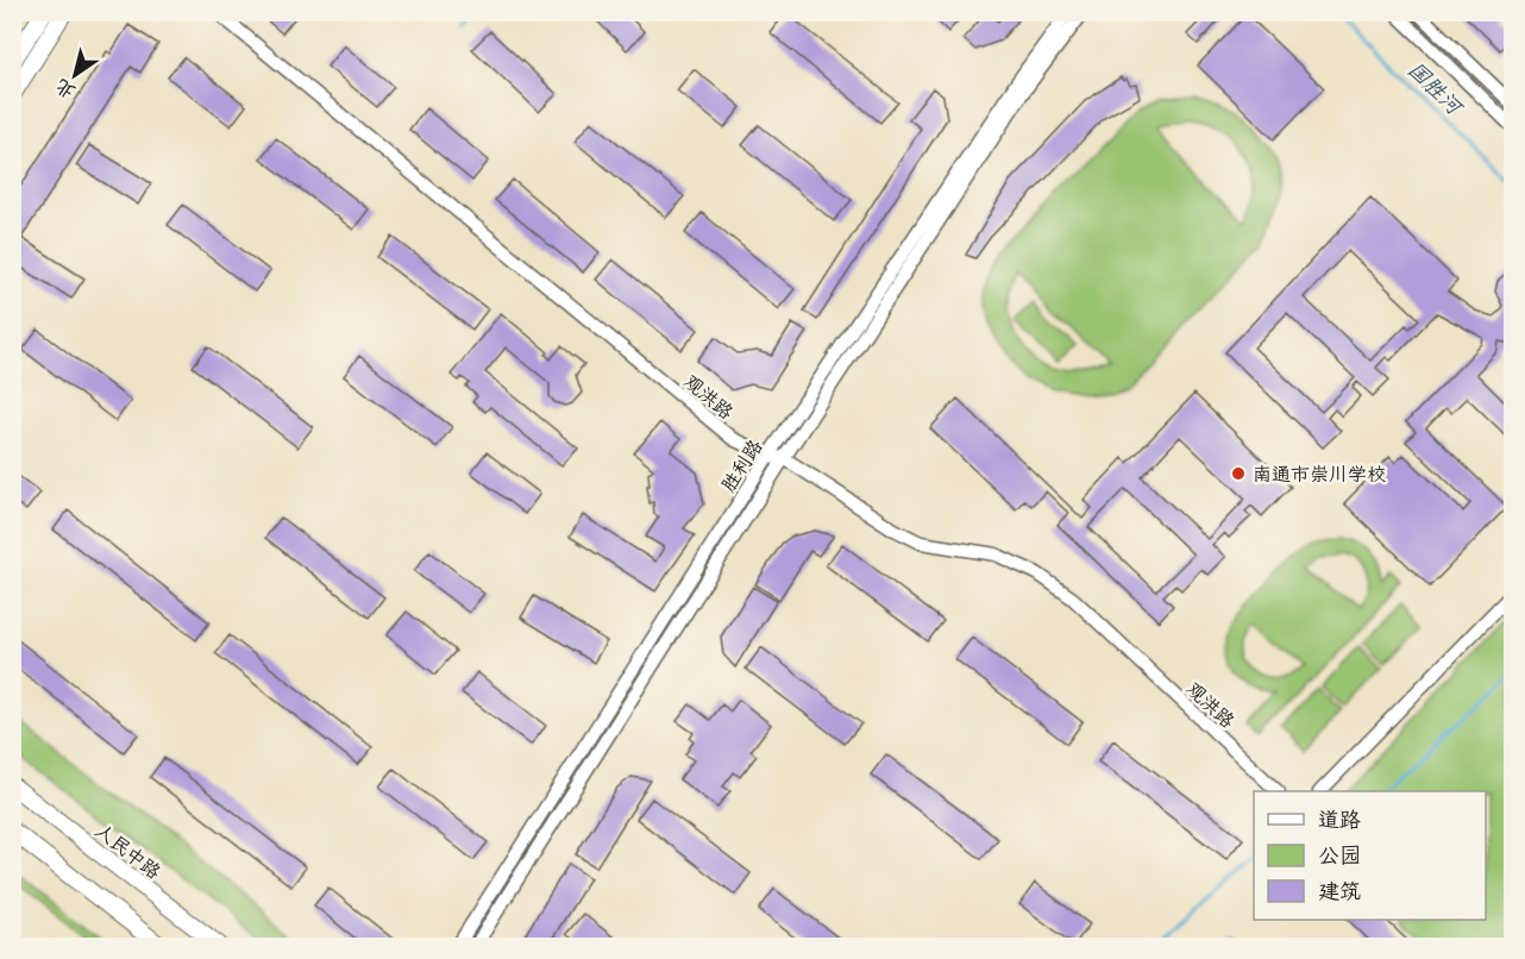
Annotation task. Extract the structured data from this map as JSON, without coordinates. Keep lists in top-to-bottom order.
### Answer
{
  "streets": {
    "main road": ["人民中路"],
    "street": ["观洪路", "胜利路"]
  },
  "crossings": [
    ["观洪路", "胜利路"]
  ],
  "water": ["国胜河"],
  "places": ["南通市崇川学校"],
  "legend": ["道路", "公园", "建筑"],
  "north": "bottom left"
}
